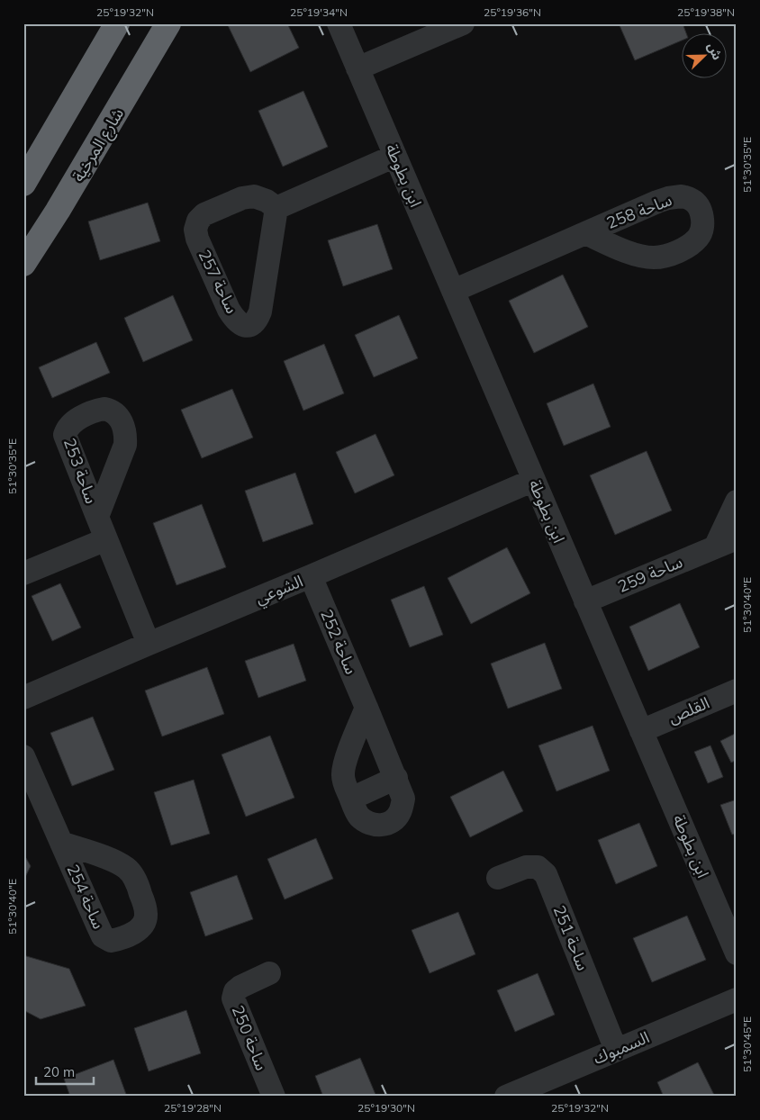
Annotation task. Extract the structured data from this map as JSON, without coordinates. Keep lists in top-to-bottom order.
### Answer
{
  "streets": {
    "highway": ["شارع المرخية"],
    "street": [
      "ابن بطوطة",
      "ساحة 257",
      "ساحة 253",
      "ساحة 259",
      "الشوعي",
      "ساحة 252",
      "القلص",
      "ساحة 251",
      "ساحة 250",
      "السمبوك"
    ]
  },
  "crossings": [
    ["ابن بطوطة", "ساحة 259"],
    ["ابن بطوطة", "الشوعي"],
    ["ابن بطوطة", "القلص"],
    ["ساحة 253", "الشوعي"],
    ["الشوعي", "ساحة 252"],
    ["ساحة 251", "السمبوك"]
  ],
  "scale_bar": "20 m",
  "north": "top right",
  "coordinates": [
    "25°19'32\"N",
    "25°19'34\"N",
    "25°19'36\"N",
    "25°19'38\"N",
    "51°30'35\"E",
    "51°30'40\"E",
    "51°30'45\"E",
    "25°19'28\"N",
    "25°19'30\"N"
  ]
}
